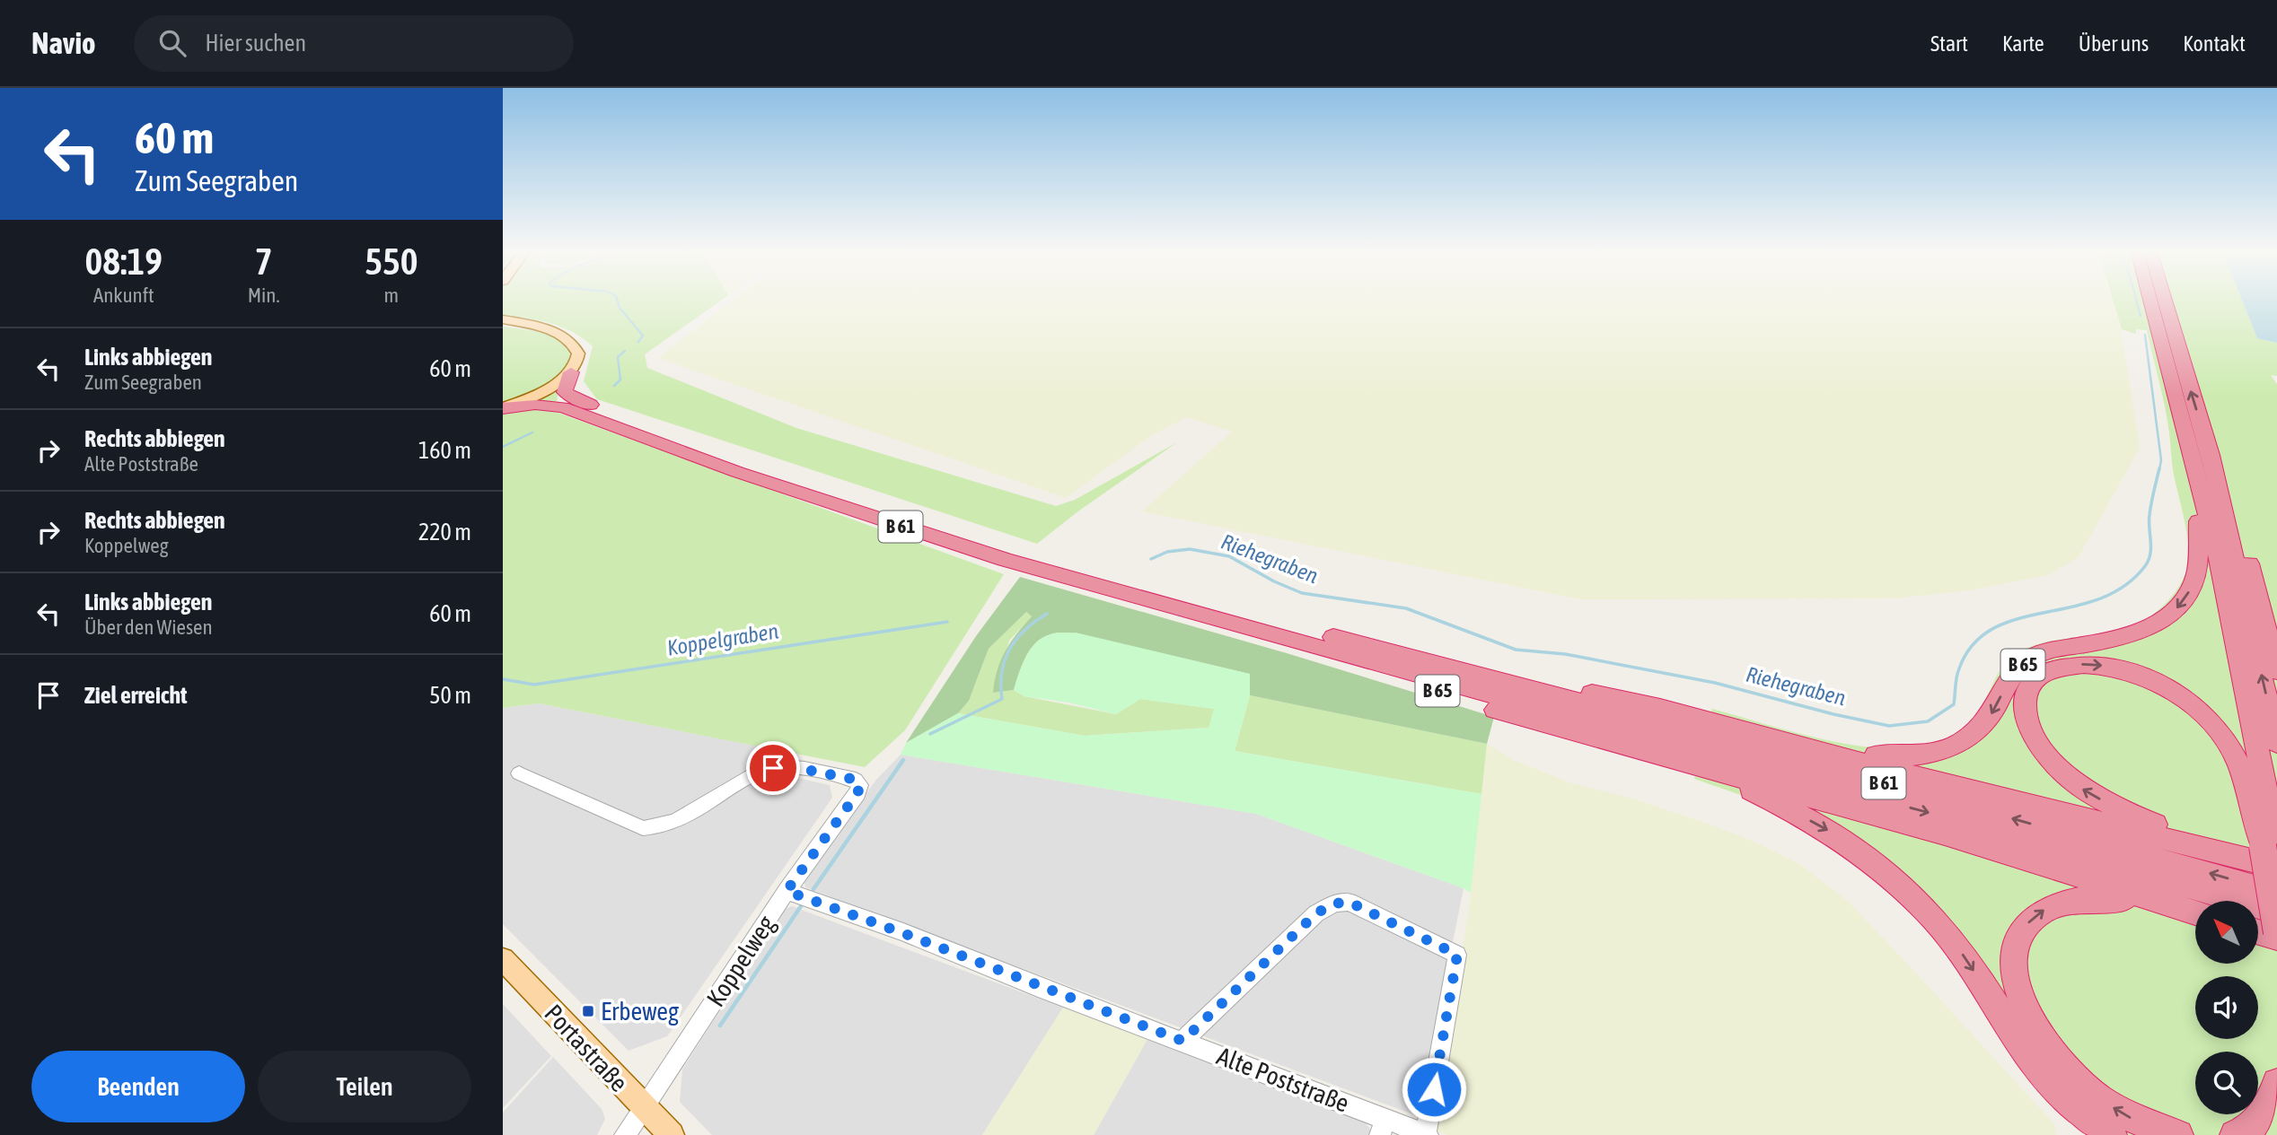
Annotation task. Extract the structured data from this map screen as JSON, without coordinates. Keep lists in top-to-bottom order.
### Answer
{
  "streets": {
    "highway": ["B 61", "B 65"],
    "main road": ["Portastraße"],
    "street": ["Koppelweg", "Alte Poststraße"]
  },
  "crossings": [
    ["B 61", "B 65"],
    ["Koppelweg", "Portastraße"],
    ["Koppelweg", "Alte Poststraße"]
  ],
  "water": ["Riehegraben", "Koppelgraben"],
  "places": {
    "transit": ["Erbeweg"]
  },
  "north": "top left",
  "page": {
    "header": "Navio",
    "search": "Hier suchen",
    "nav": [
      "Start",
      "Karte",
      "Über uns",
      "Kontakt"
    ],
    "turn": ["60 m", "Zum Seegraben"],
    "eta": [
      "08:19",
      "Ankunft",
      "7",
      "Min.",
      "550",
      "m"
    ],
    "list": [
      {
        "name": "Links abbiegen",
        "note": "Zum Seegraben",
        "value": "60 m"
      },
      {
        "name": "Rechts abbiegen",
        "note": "Alte Poststraße",
        "value": "160 m"
      },
      {
        "name": "Rechts abbiegen",
        "note": "Koppelweg",
        "value": "220 m"
      },
      {
        "name": "Links abbiegen",
        "note": "Über den Wiesen",
        "value": "60 m"
      },
      {
        "name": "Ziel erreicht",
        "value": "50 m"
      }
    ],
    "buttons": ["Beenden", "Teilen"]
  }
}
